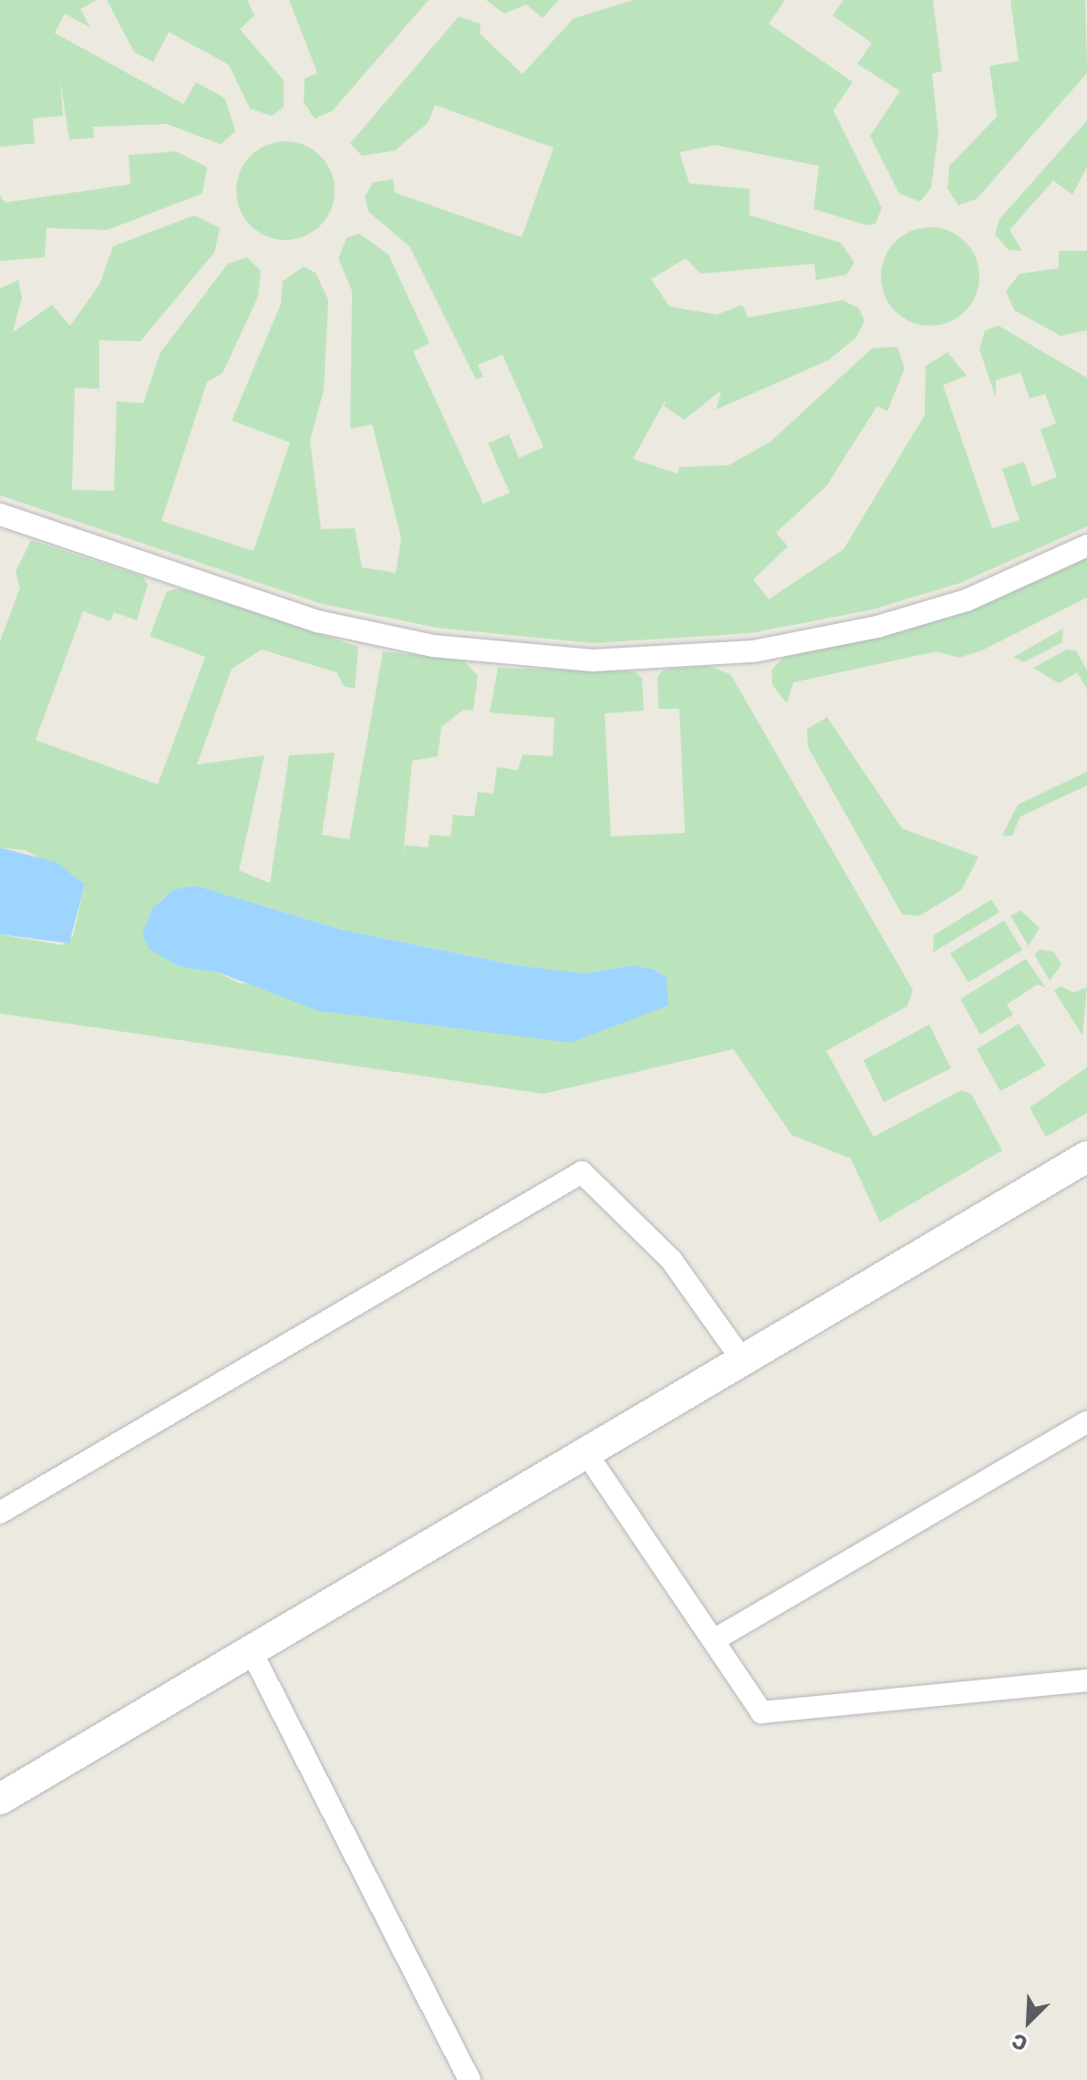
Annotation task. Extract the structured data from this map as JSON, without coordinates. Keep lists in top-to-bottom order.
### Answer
{
  "north": "bottom left"
}
